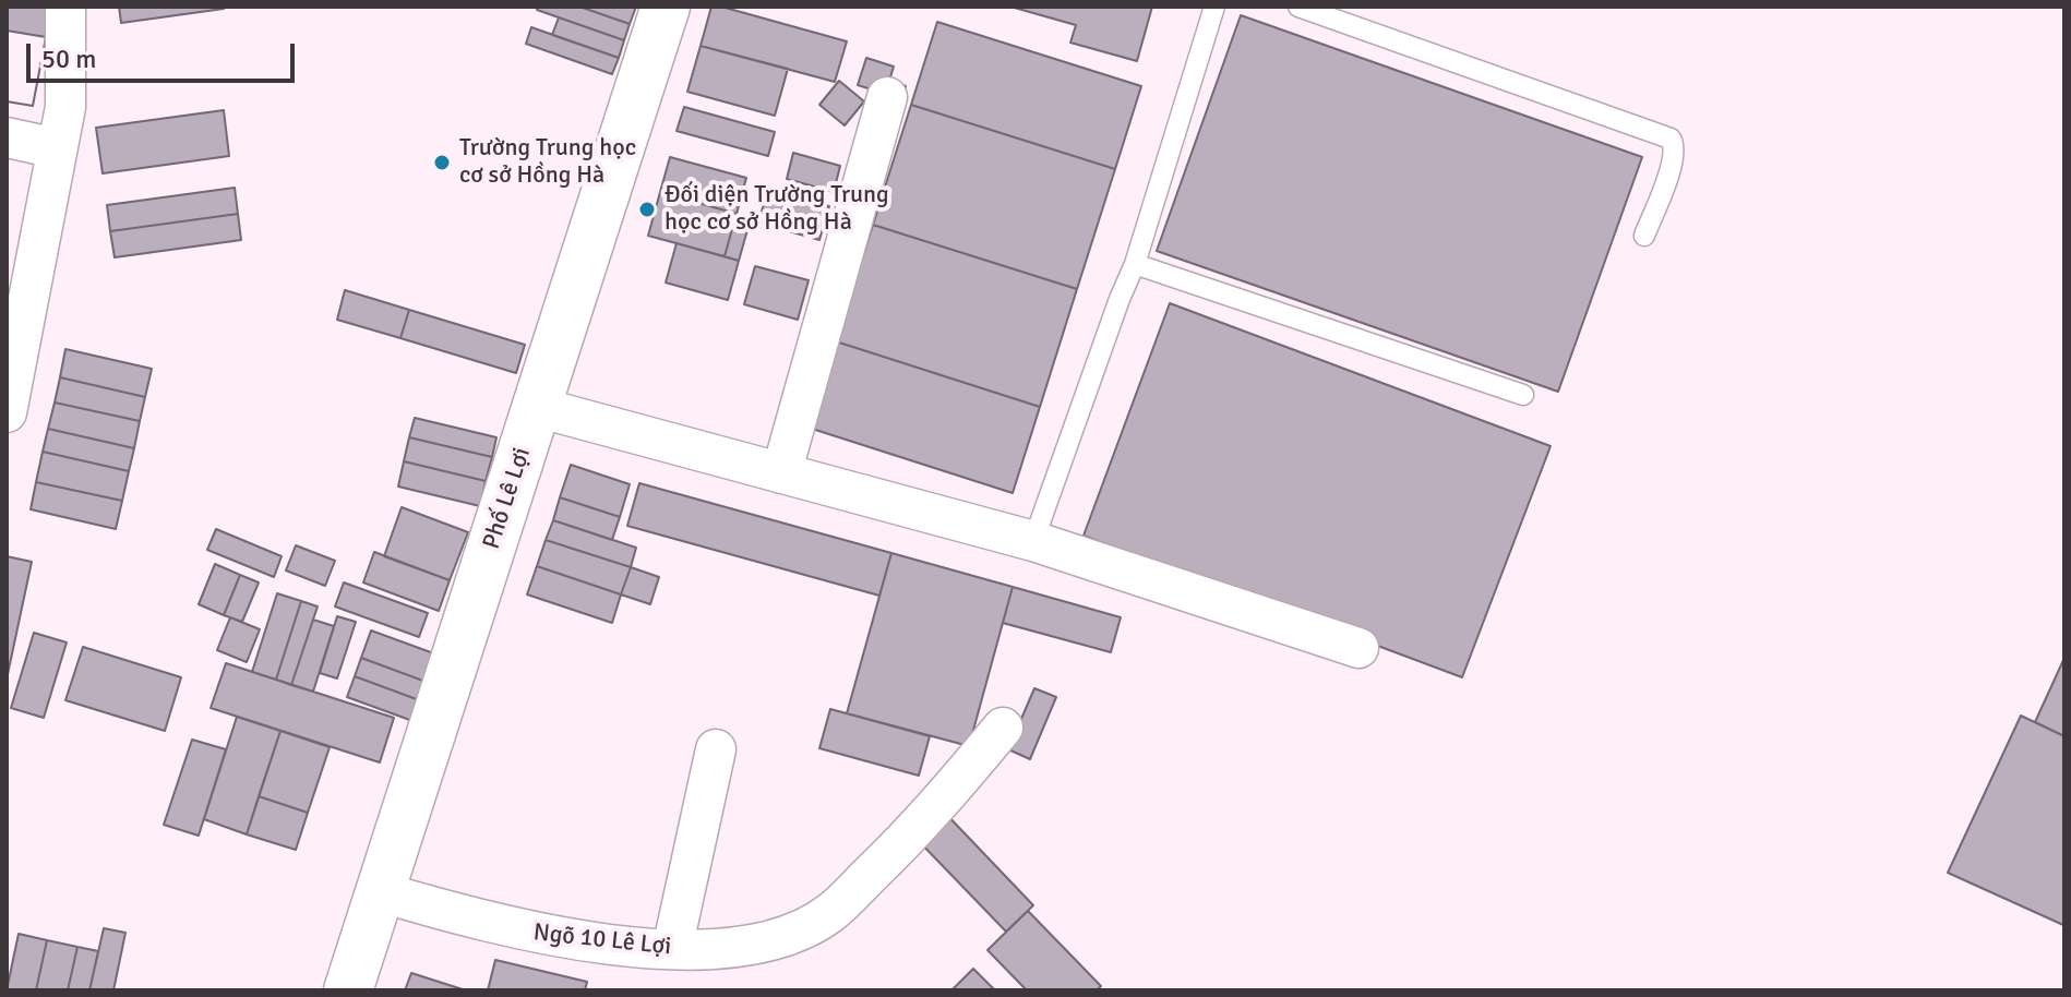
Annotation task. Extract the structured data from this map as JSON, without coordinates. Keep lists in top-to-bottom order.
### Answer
{
  "streets": {
    "main road": ["Phố Lê Lợi"],
    "street": ["Ngõ 10 Lê Lợi"]
  },
  "crossings": [
    ["Phố Lê Lợi", "Ngõ 10 Lê Lợi"]
  ],
  "places": ["Trường Trung học cơ sở Hồng Hà", "Đối diện Trường Trung học cơ sở Hồng Hà"],
  "scale_bar": "50 m"
}
